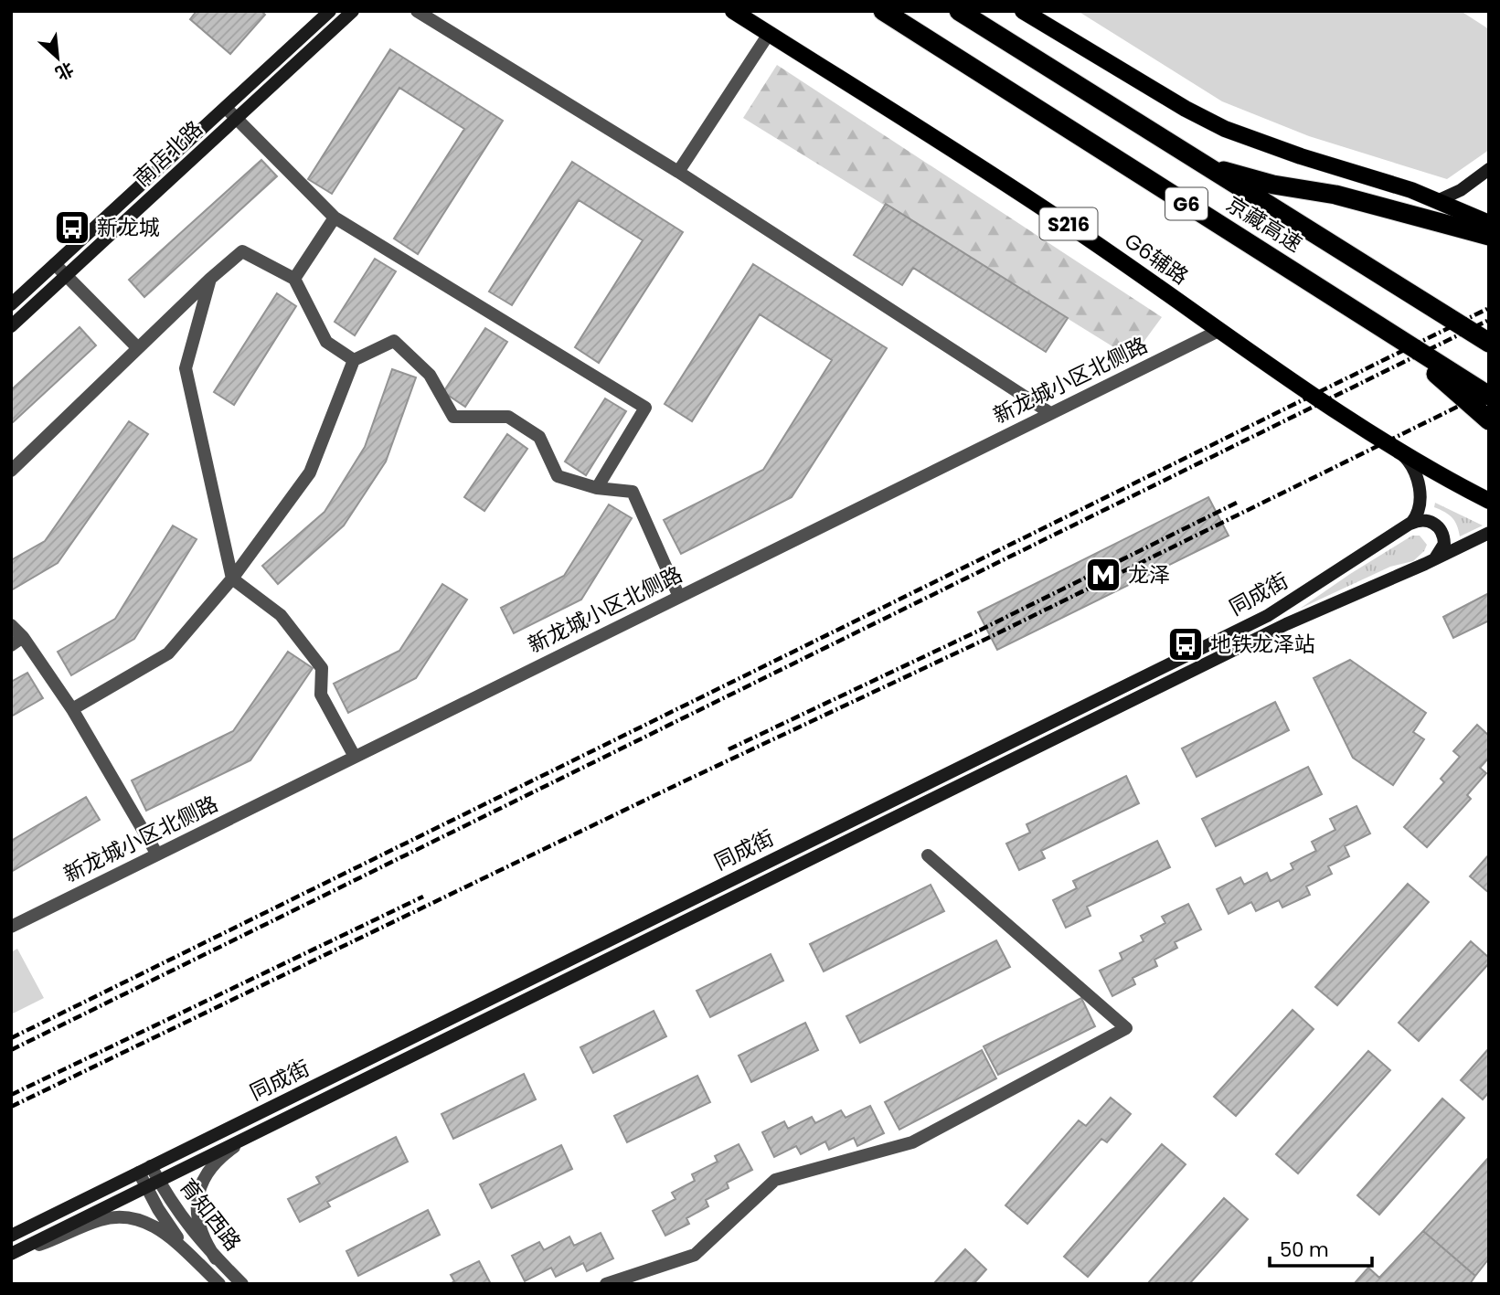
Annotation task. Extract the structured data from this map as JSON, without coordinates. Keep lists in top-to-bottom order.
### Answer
{
  "streets": {
    "highway": ["G6", "京藏高速"],
    "main road": [
      "南店北路",
      "S216",
      "G6辅路",
      "同成街"
    ],
    "street": ["新龙城小区北侧路", "育知西路"]
  },
  "crossings": [
    ["G6辅路", "新龙城小区北侧路"],
    ["同成街", "育知西路"]
  ],
  "places": {
    "bus stop": ["新龙城", "地铁龙泽站"],
    "metro station": ["龙泽"]
  },
  "scale_bar": "50 m",
  "north": "bottom right"
}
